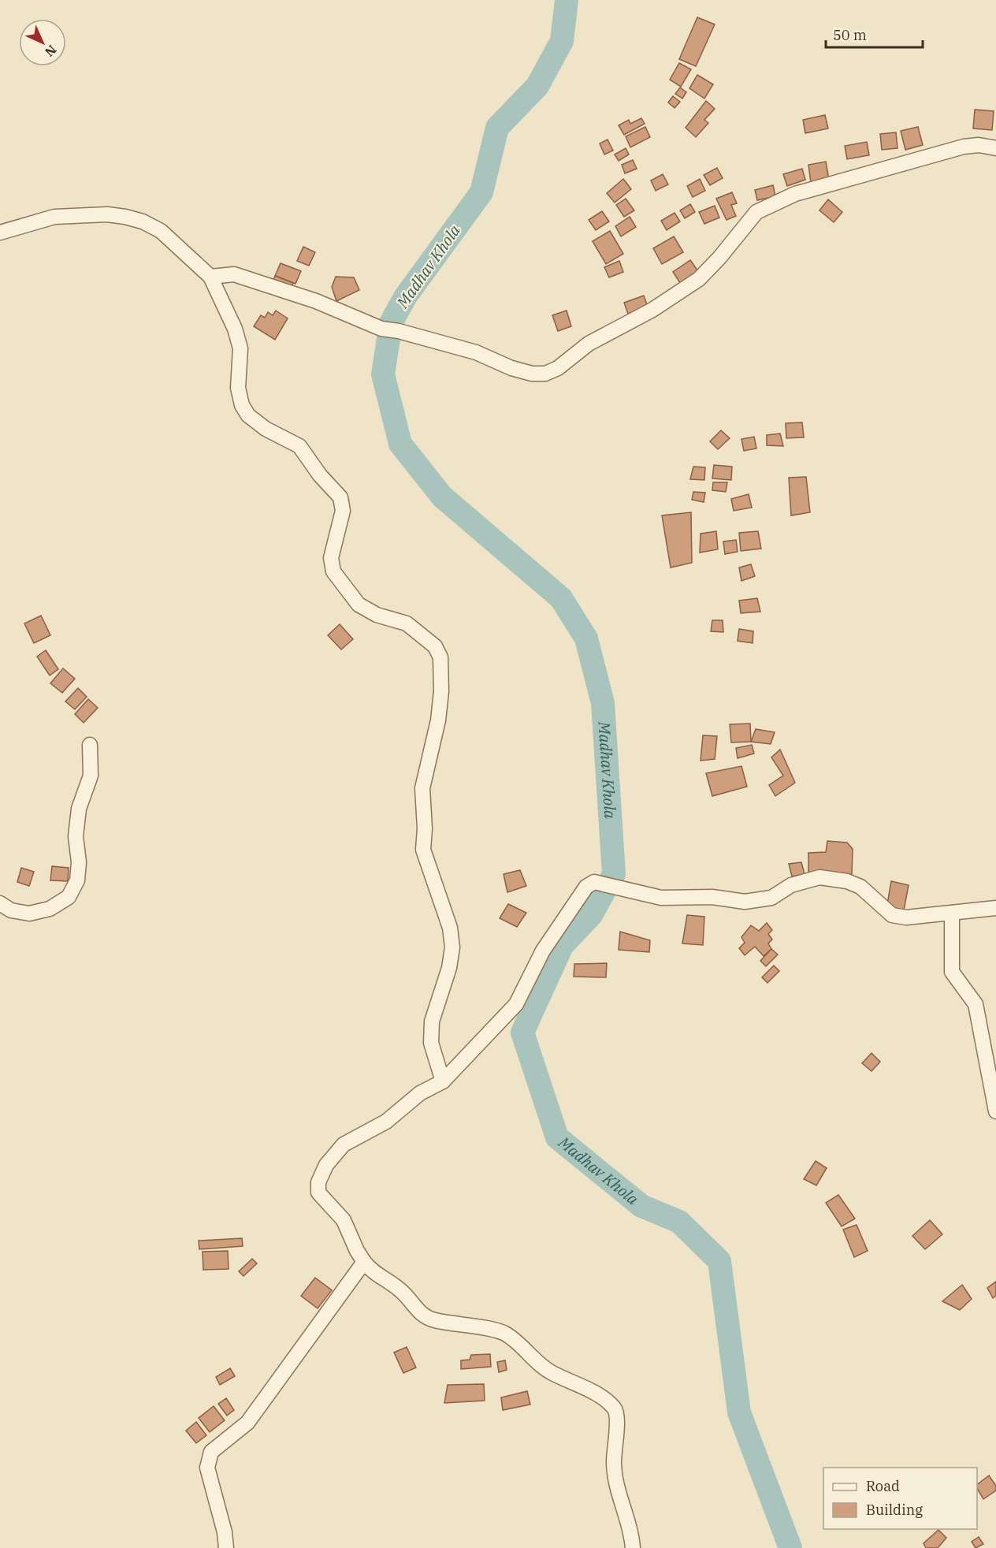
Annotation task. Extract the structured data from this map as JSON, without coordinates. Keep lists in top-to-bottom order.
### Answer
{
  "water": ["Madhav Khola"],
  "legend": ["Road", "Building"],
  "scale_bar": "50 m",
  "north": "bottom right"
}
